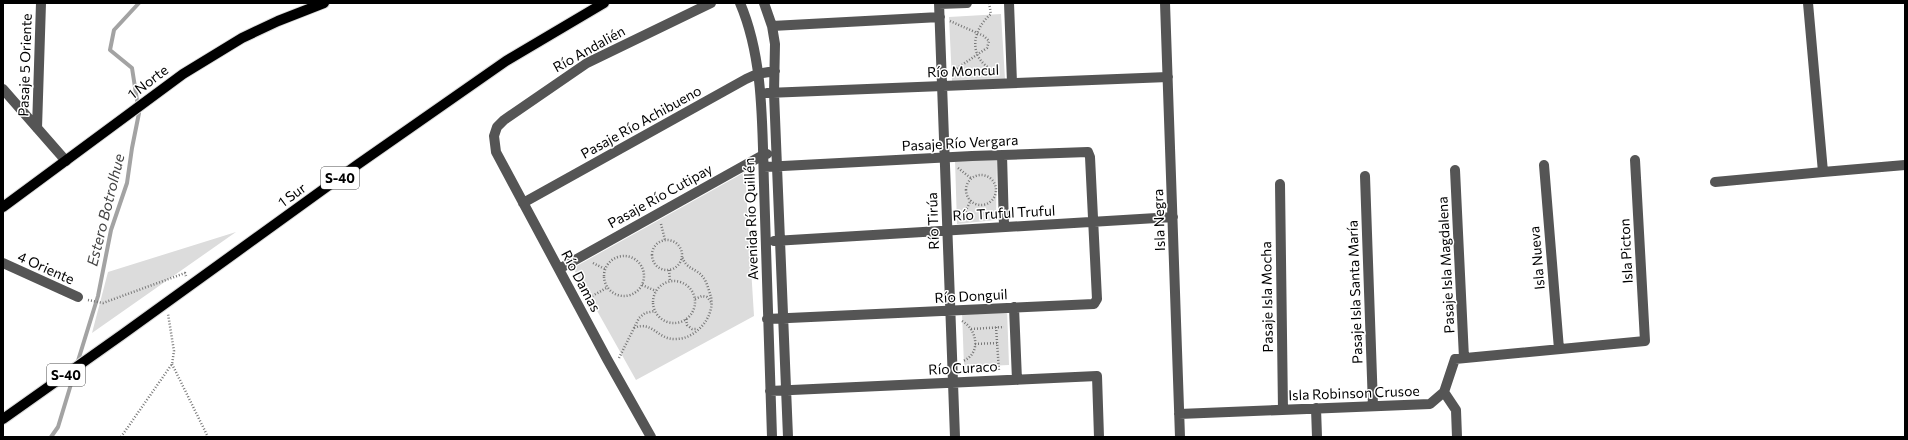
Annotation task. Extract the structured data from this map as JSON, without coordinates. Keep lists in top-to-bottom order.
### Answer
{
  "streets": {
    "main road": ["1 Norte", "S-40", "1 Sur"],
    "street": [
      "Río Andalién",
      "Pasaje 5 Oriente",
      "Río Moncul",
      "Pasaje Río Achibueno",
      "Pasaje Río Vergara",
      "Pasaje Río Cutipay",
      "Río Truful Truful",
      "Avenida Río Quillén",
      "Isla Negra",
      "Río Tirúa",
      "Isla Picton",
      "Isla Nueva",
      "Pasaje Isla Magdalena",
      "4 Oriente",
      "Río Damas",
      "Pasaje Isla Santa María",
      "Río Donguil",
      "Pasaje Isla Mocha",
      "Río Curaco",
      "Isla Robinson Crusoe"
    ]
  },
  "crossings": [
    ["Río Andalién", "Río Damas"],
    ["Río Moncul", "Avenida Río Quillén"],
    ["Río Moncul", "Isla Negra"],
    ["Río Moncul", "Río Tirúa"],
    ["Pasaje Río Achibueno", "Avenida Río Quillén"],
    ["Pasaje Río Achibueno", "Río Damas"],
    ["Pasaje Río Vergara", "Río Truful Truful"],
    ["Pasaje Río Vergara", "Avenida Río Quillén"],
    ["Pasaje Río Vergara", "Río Tirúa"],
    ["Pasaje Río Vergara", "Río Donguil"],
    ["Pasaje Río Cutipay", "Avenida Río Quillén"],
    ["Pasaje Río Cutipay", "Río Damas"],
    ["Río Truful Truful", "Avenida Río Quillén"],
    ["Río Truful Truful", "Isla Negra"],
    ["Río Truful Truful", "Río Tirúa"],
    ["Río Truful Truful", "Río Donguil"],
    ["Avenida Río Quillén", "Río Donguil"],
    ["Avenida Río Quillén", "Río Curaco"],
    ["Isla Negra", "Isla Robinson Crusoe"],
    ["Río Tirúa", "Río Donguil"],
    ["Río Tirúa", "Río Curaco"],
    ["Isla Picton", "Isla Nueva"],
    ["Pasaje Isla Santa María", "Isla Robinson Crusoe"],
    ["Pasaje Isla Mocha", "Isla Robinson Crusoe"]
  ],
  "water": ["Estero Botrolhue"]
}
